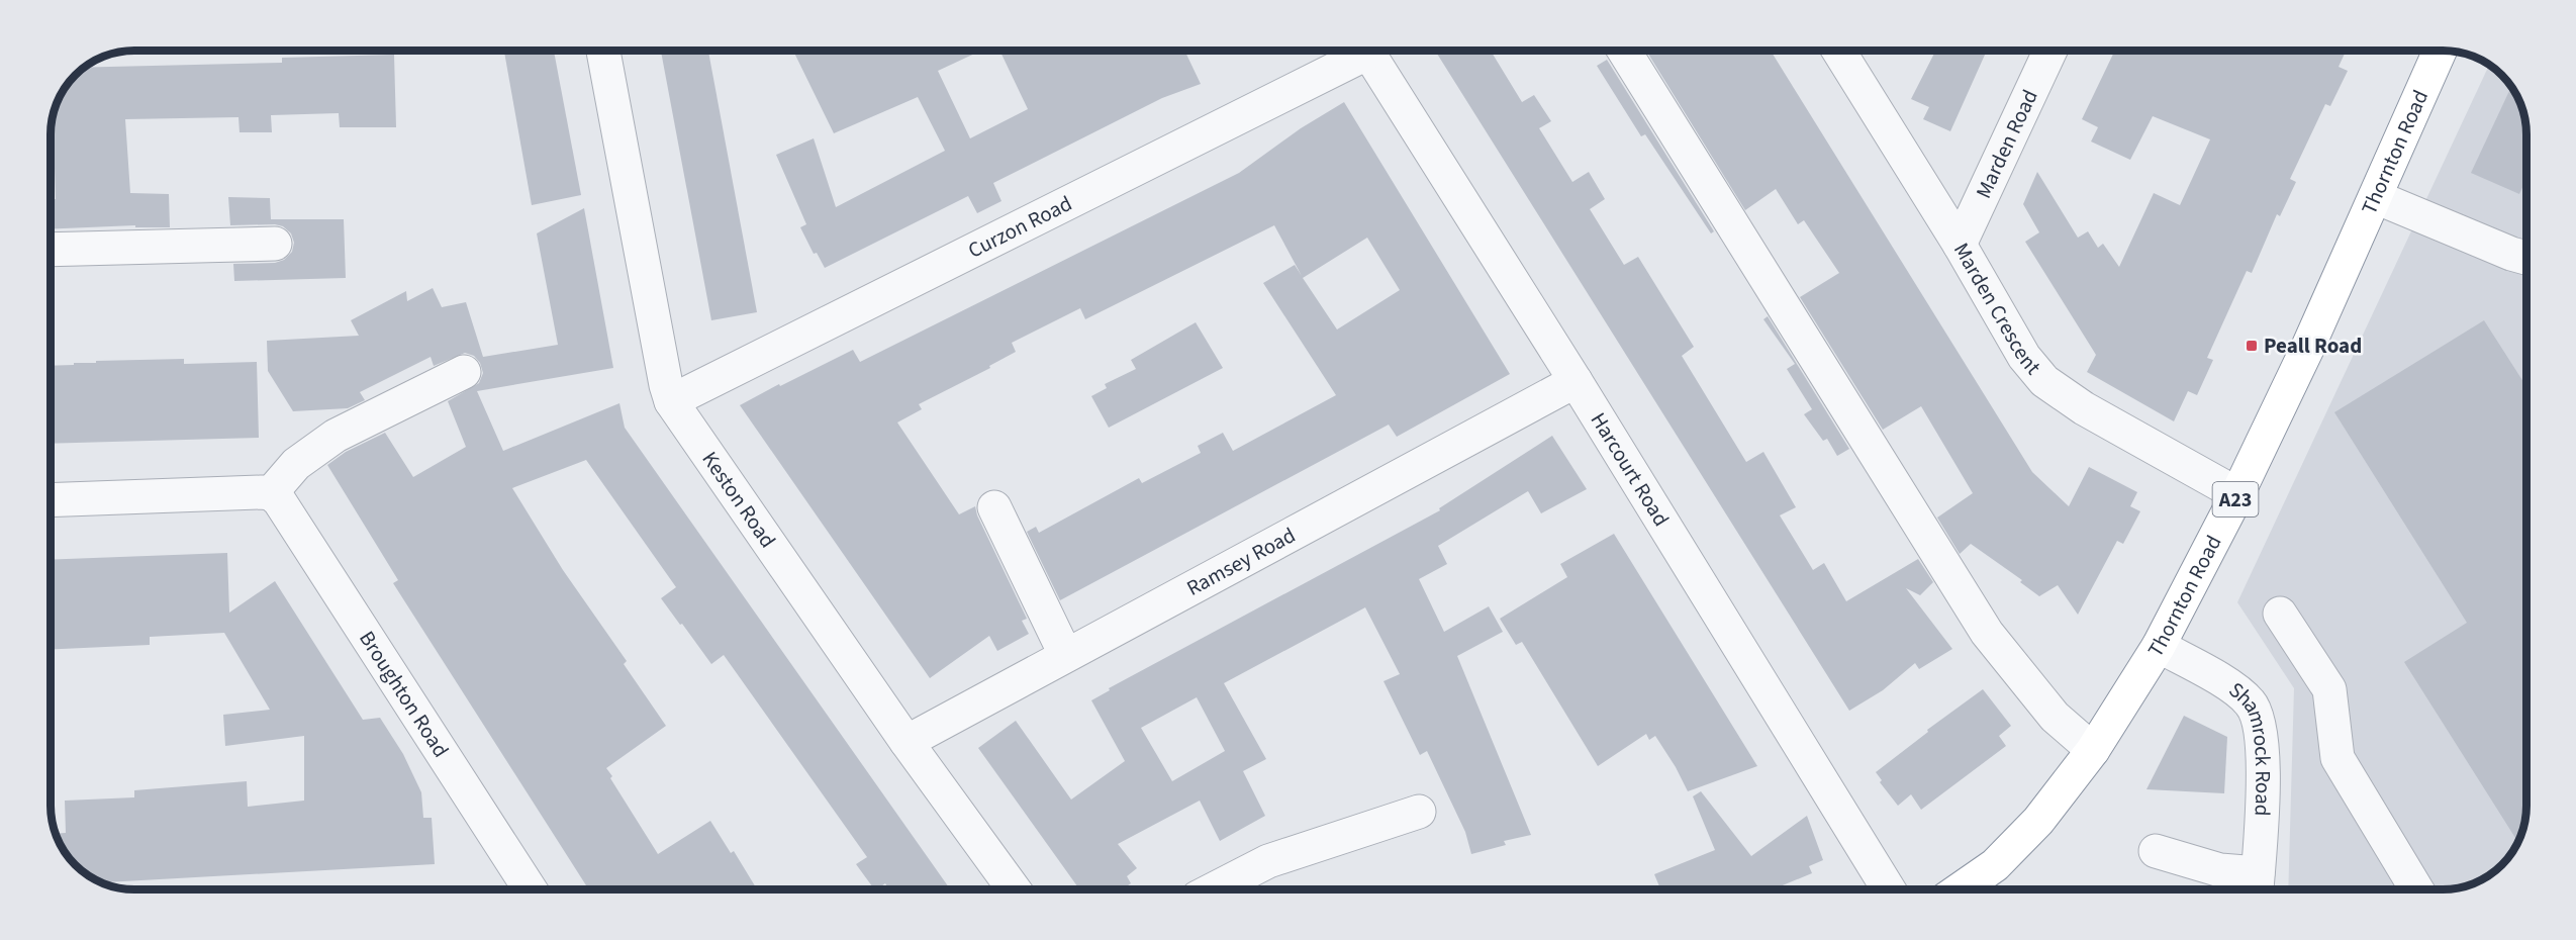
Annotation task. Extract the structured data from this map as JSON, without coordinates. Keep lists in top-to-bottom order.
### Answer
{
  "streets": {
    "highway": ["Thornton Road", "A23"],
    "street": [
      "Marden Road",
      "Curzon Road",
      "Marden Crescent",
      "Harcourt Road",
      "Keston Road",
      "Ramsey Road",
      "Broughton Road",
      "Shamrock Road"
    ]
  },
  "crossings": [
    ["Marden Road", "Marden Crescent"],
    ["Thornton Road", "Marden Crescent"],
    ["Thornton Road", "Shamrock Road"],
    ["Curzon Road", "Keston Road"],
    ["Harcourt Road", "Ramsey Road"],
    ["Keston Road", "Ramsey Road"]
  ],
  "places": {
    "transit": ["Peall Road"]
  }
}
